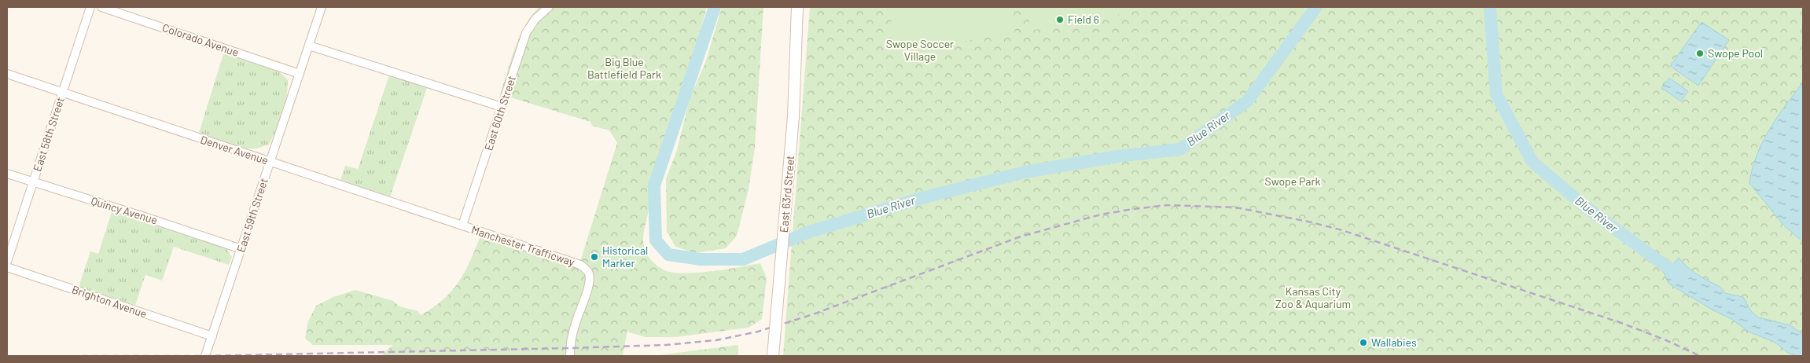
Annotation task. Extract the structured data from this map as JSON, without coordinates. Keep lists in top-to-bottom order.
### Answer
{
  "streets": {
    "main road": ["East 63rd Street"],
    "street": [
      "Colorado Avenue",
      "East 60th Street",
      "East 58th Street",
      "Denver Avenue",
      "Quincy Avenue",
      "East 59th Street",
      "Manchester Trafficway",
      "Brighton Avenue"
    ]
  },
  "crossings": [
    ["Colorado Avenue", "East 59th Street"],
    ["East 60th Street", "Denver Avenue"],
    ["East 60th Street", "Manchester Trafficway"],
    ["East 58th Street", "Denver Avenue"],
    ["East 58th Street", "Quincy Avenue"],
    ["Denver Avenue", "East 59th Street"],
    ["Denver Avenue", "Manchester Trafficway"],
    ["Quincy Avenue", "East 59th Street"],
    ["East 59th Street", "Brighton Avenue"]
  ],
  "water": ["Blue River"],
  "parks": [
    "Swope Soccer Village",
    "Big Blue Battlefield Park",
    "Swope Park",
    "Kansas City Zoo & Aquarium"
  ],
  "places": [
    "Field 6",
    "Swope Pool",
    "Historical Marker",
    "Wallabies"
  ]
}
